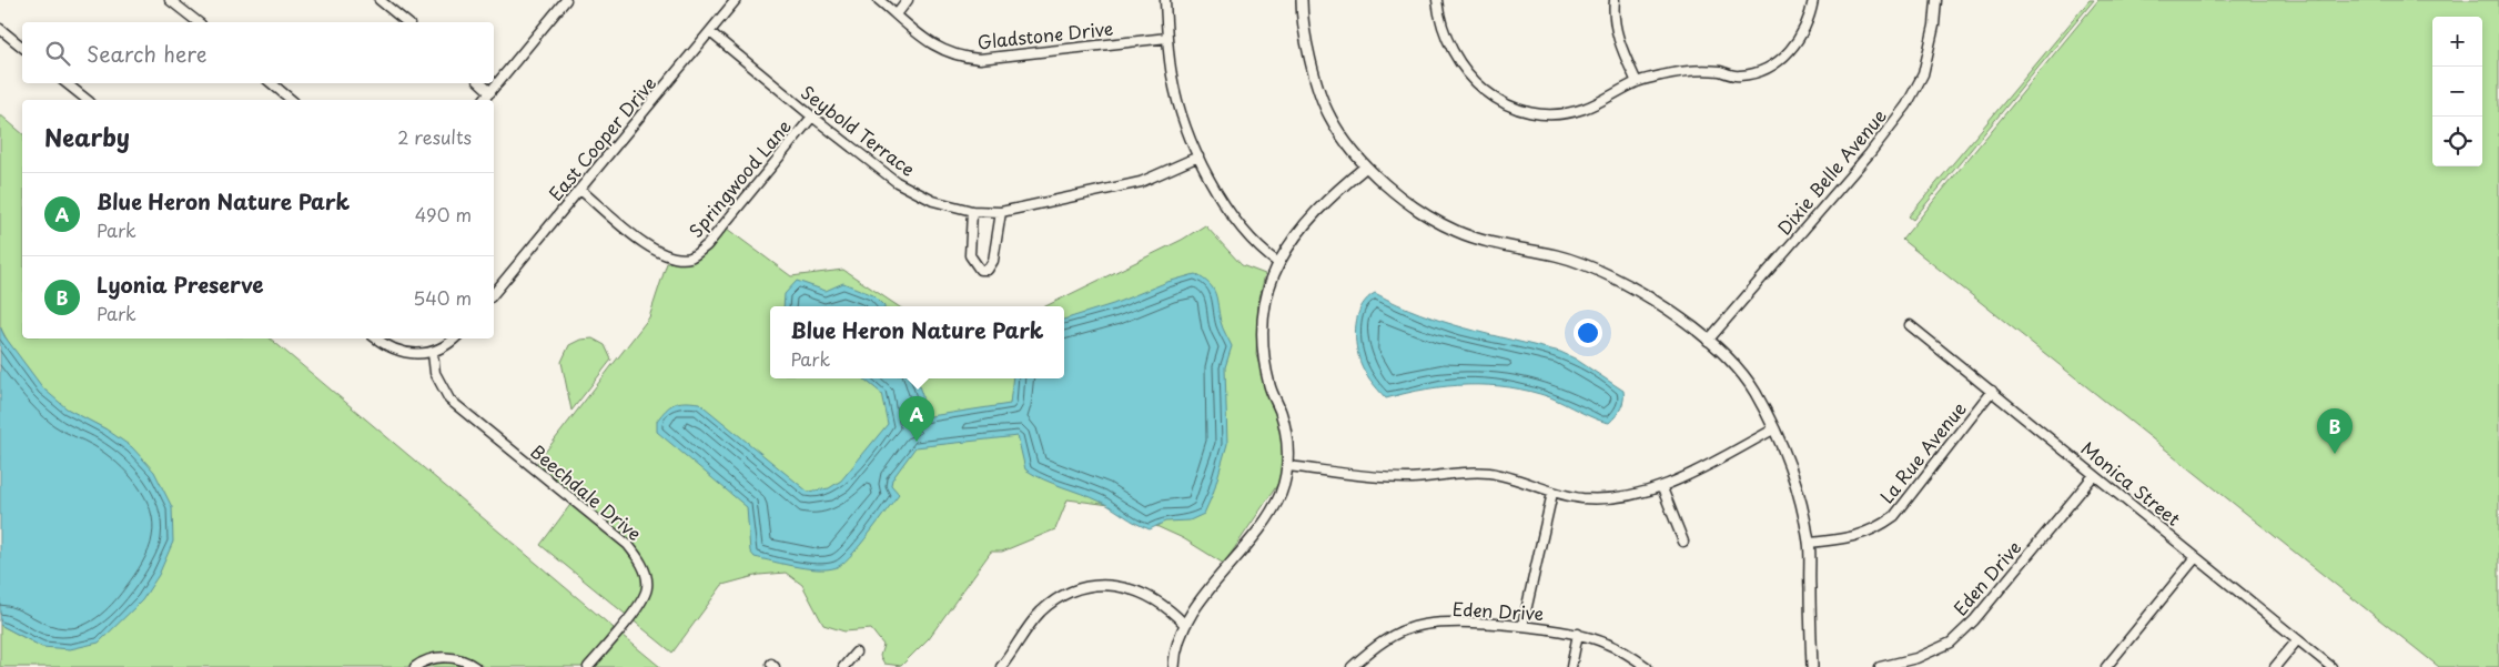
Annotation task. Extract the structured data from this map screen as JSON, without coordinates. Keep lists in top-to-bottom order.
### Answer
{
  "streets": {
    "street": [
      "Gladstone Drive",
      "Seybold Terrace",
      "East Cooper Drive",
      "Dixie Belle Avenue",
      "Springwood Lane",
      "La Rue Avenue",
      "Monica Street",
      "Beechdale Drive",
      "Eden Drive"
    ]
  },
  "crossings": [
    ["Seybold Terrace", "East Cooper Drive"],
    ["Seybold Terrace", "Springwood Lane"],
    ["East Cooper Drive", "Springwood Lane"],
    ["La Rue Avenue", "Monica Street"],
    ["Monica Street", "Eden Drive"]
  ],
  "page": {
    "map_buttons": ["+", "−"],
    "search": "Search here",
    "heading": ["Nearby", "2 results"],
    "list": [
      {
        "mark": "A",
        "name": "Blue Heron Nature Park",
        "note": "Park",
        "value": "490 m"
      },
      {
        "mark": "B",
        "name": "Lyonia Preserve",
        "note": "Park",
        "value": "540 m"
      }
    ],
    "popup": ["Blue Heron Nature Park", "Park"],
    "pins": ["A", "B"]
  }
}
